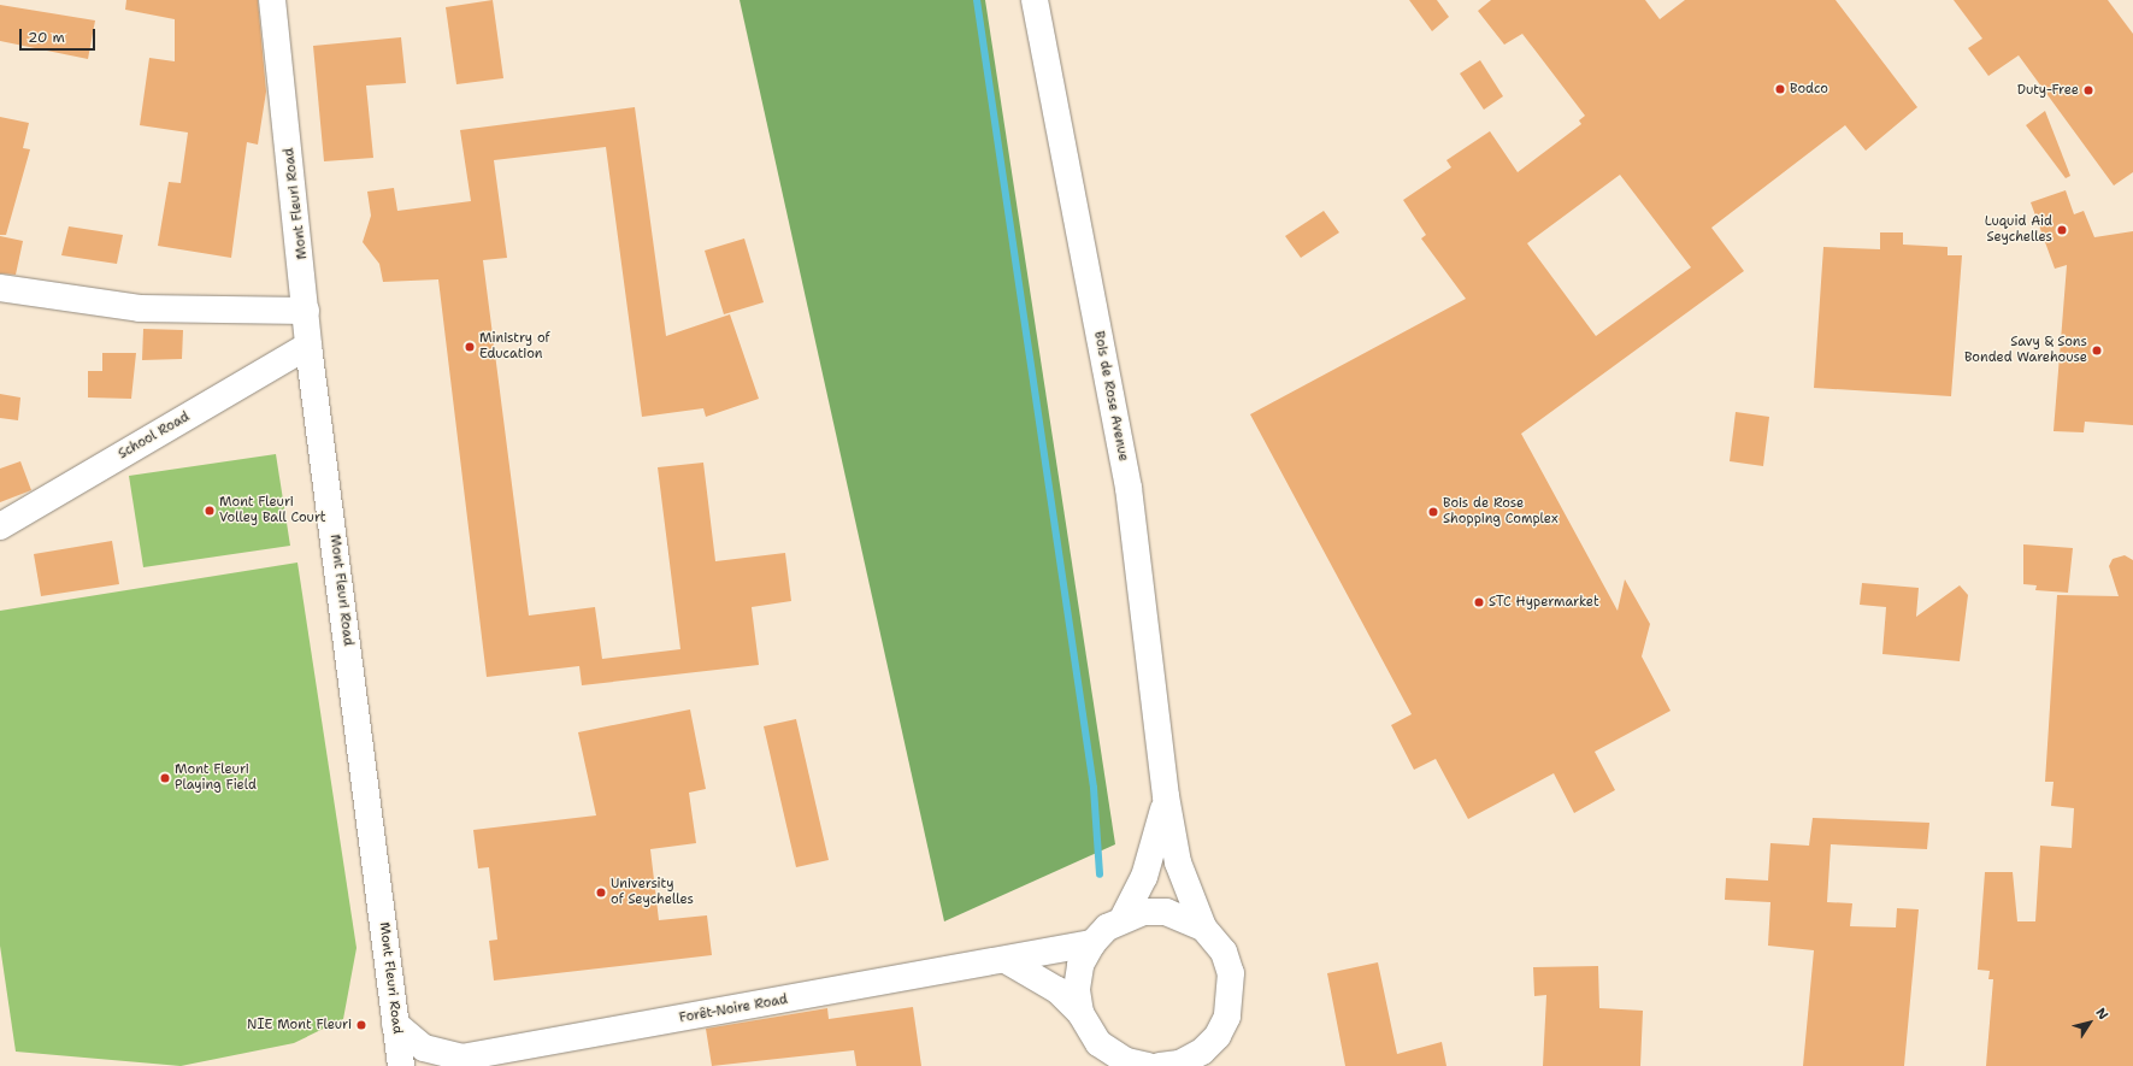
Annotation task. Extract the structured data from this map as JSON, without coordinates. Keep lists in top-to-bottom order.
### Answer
{
  "streets": {
    "main road": [
      "Mont Fleuri Road",
      "Bois de Rose Avenue",
      "School Road",
      "Forêt-Noire Road"
    ]
  },
  "crossings": [
    ["Mont Fleuri Road", "School Road"],
    ["Mont Fleuri Road", "Forêt-Noire Road"]
  ],
  "places": [
    "Bodco",
    "Duty-Free",
    "Luquid Aid Seychelles",
    "Ministry of Education",
    "Savy & Sons Bonded Warehouse",
    "Mont Fleuri Volley Ball Court",
    "Bois de Rose Shopping Complex",
    "STC Hypermarket",
    "Mont Fleuri Playing Field",
    "University of Seychelles",
    "NIE Mont Fleuri"
  ],
  "scale_bar": "20 m",
  "north": "top right"
}
